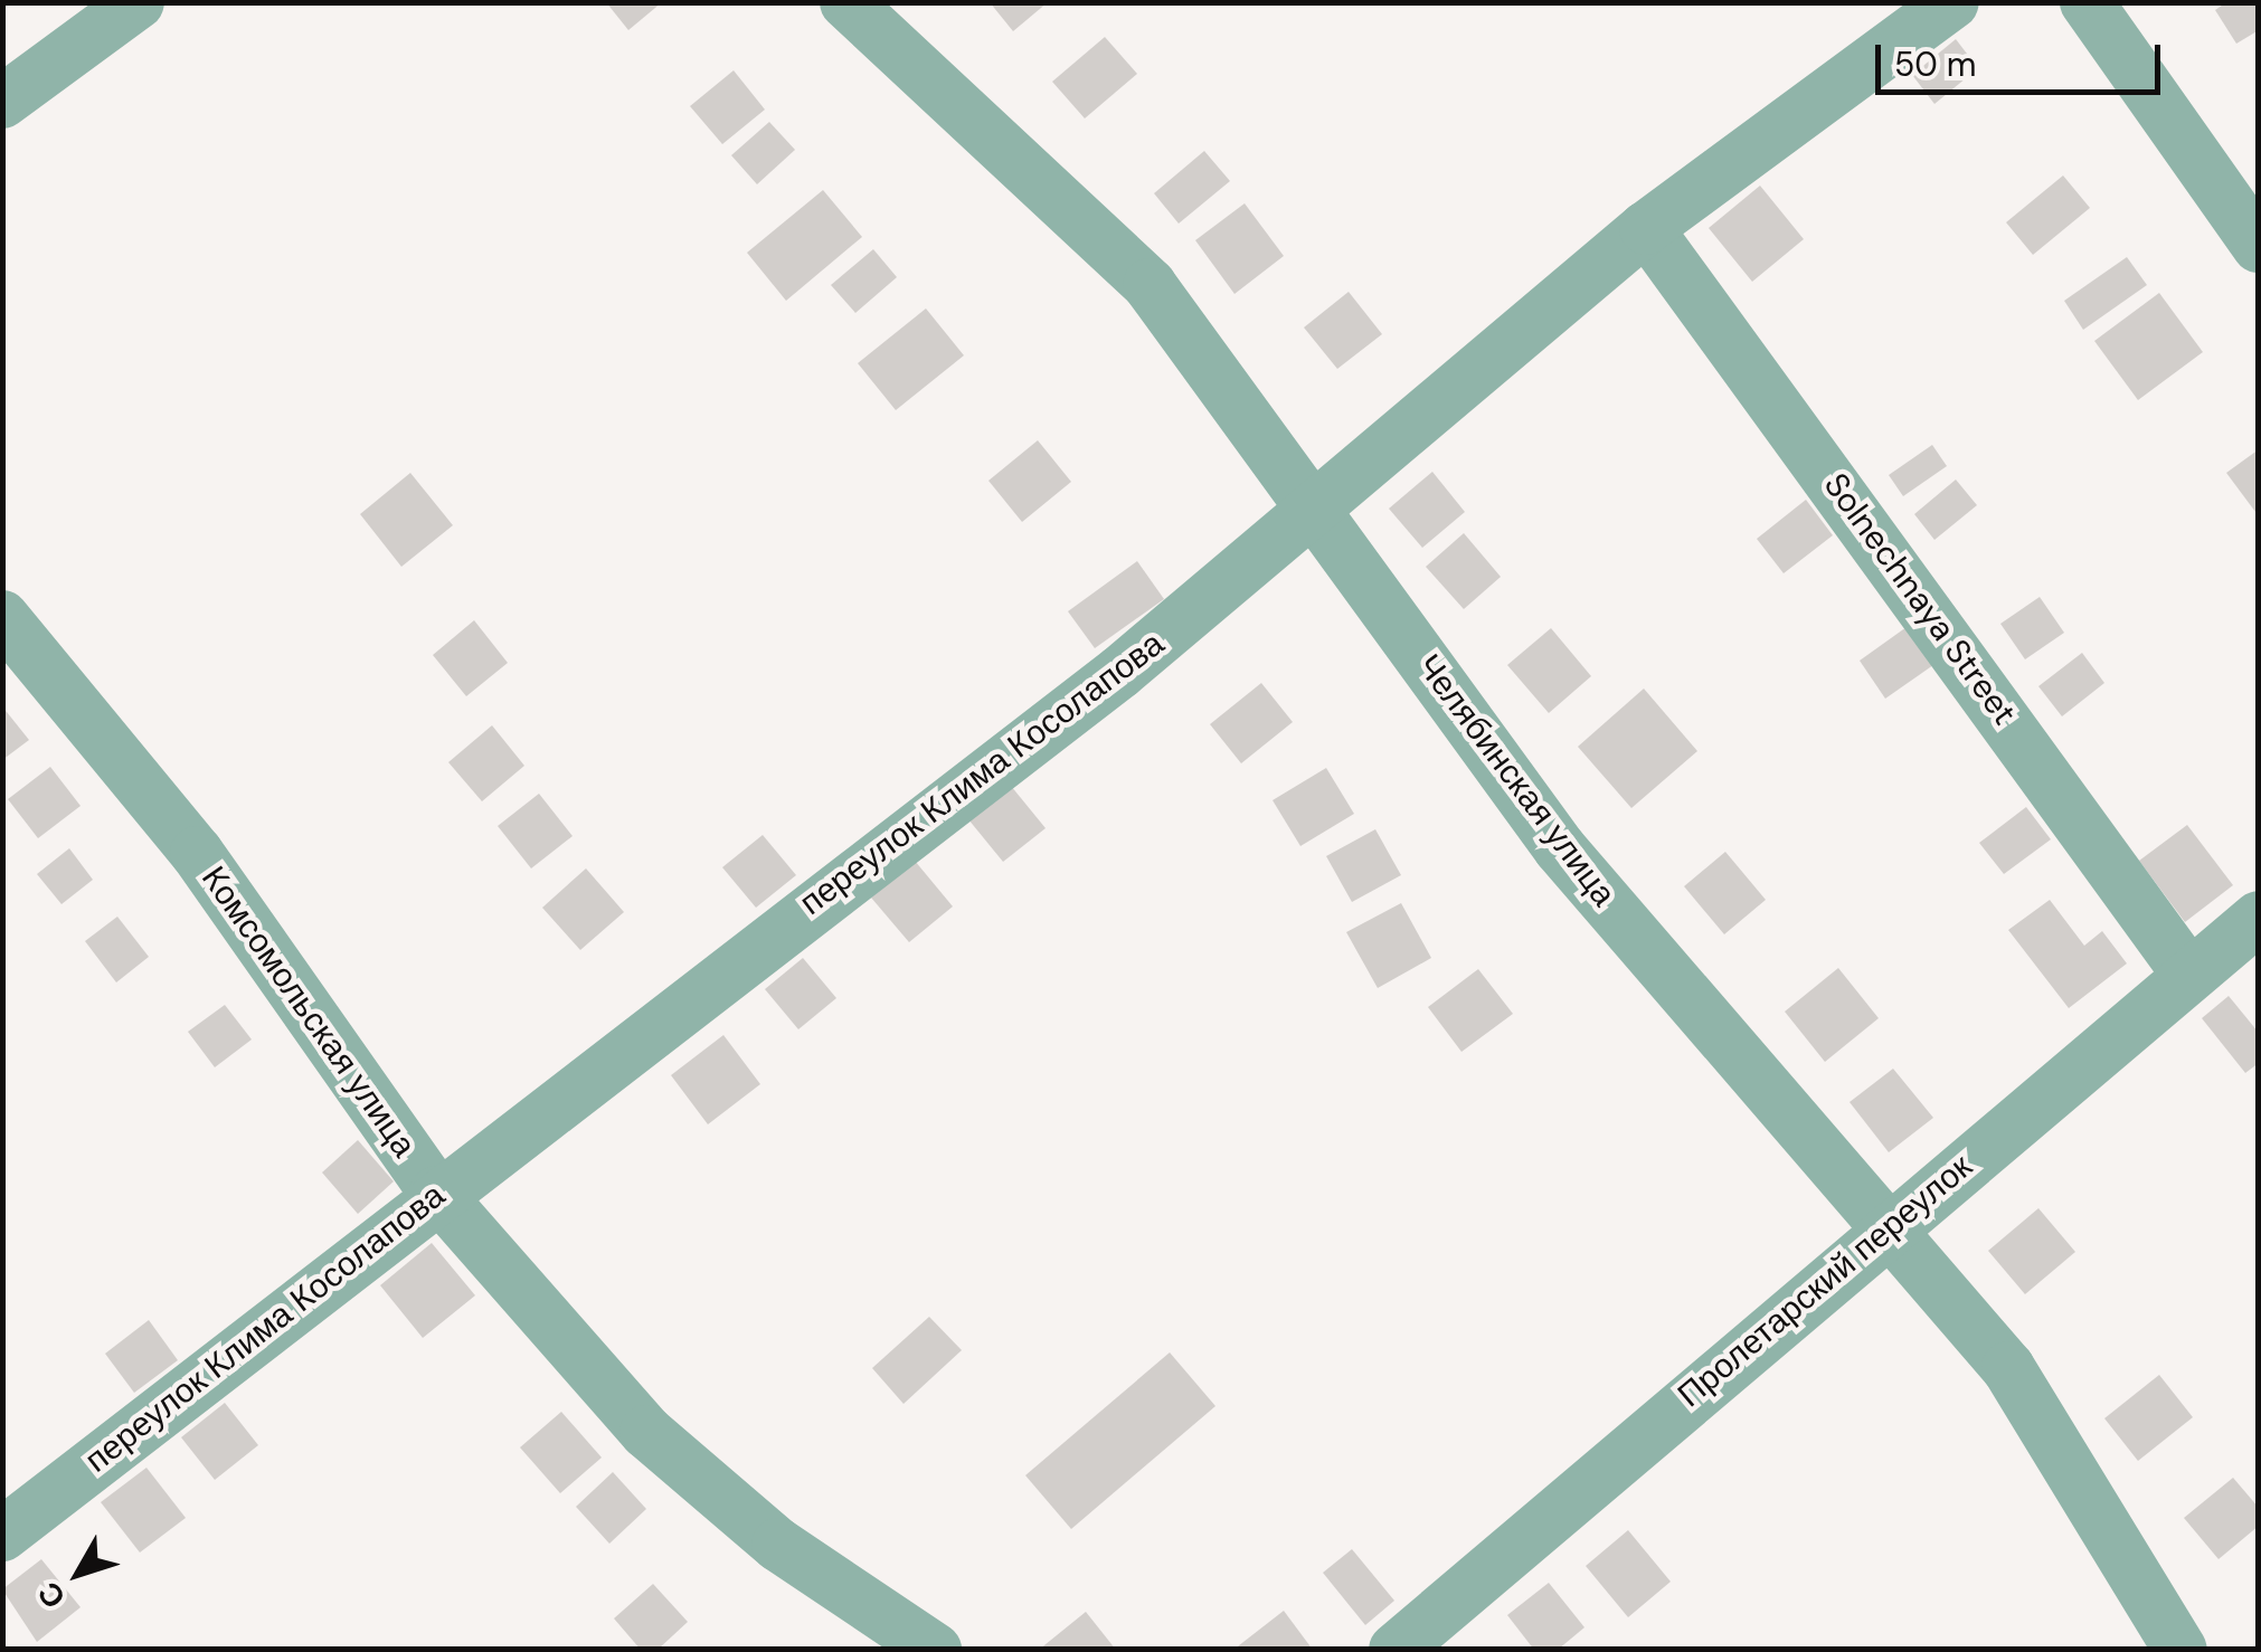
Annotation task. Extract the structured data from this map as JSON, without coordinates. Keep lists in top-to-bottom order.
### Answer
{
  "streets": {
    "street": [
      "Solnechnaya Street",
      "переулок Клима Косолапова",
      "Челябинская улица",
      "Комсомольская улица",
      "Пролетарский переулок"
    ]
  },
  "crossings": [
    ["Solnechnaya Street", "переулок Клима Косолапова"],
    ["Solnechnaya Street", "Пролетарский переулок"],
    ["переулок Клима Косолапова", "Челябинская улица"],
    ["переулок Клима Косолапова", "Комсомольская улица"],
    ["Челябинская улица", "Пролетарский переулок"]
  ],
  "scale_bar": "50 m",
  "north": "bottom left"
}
